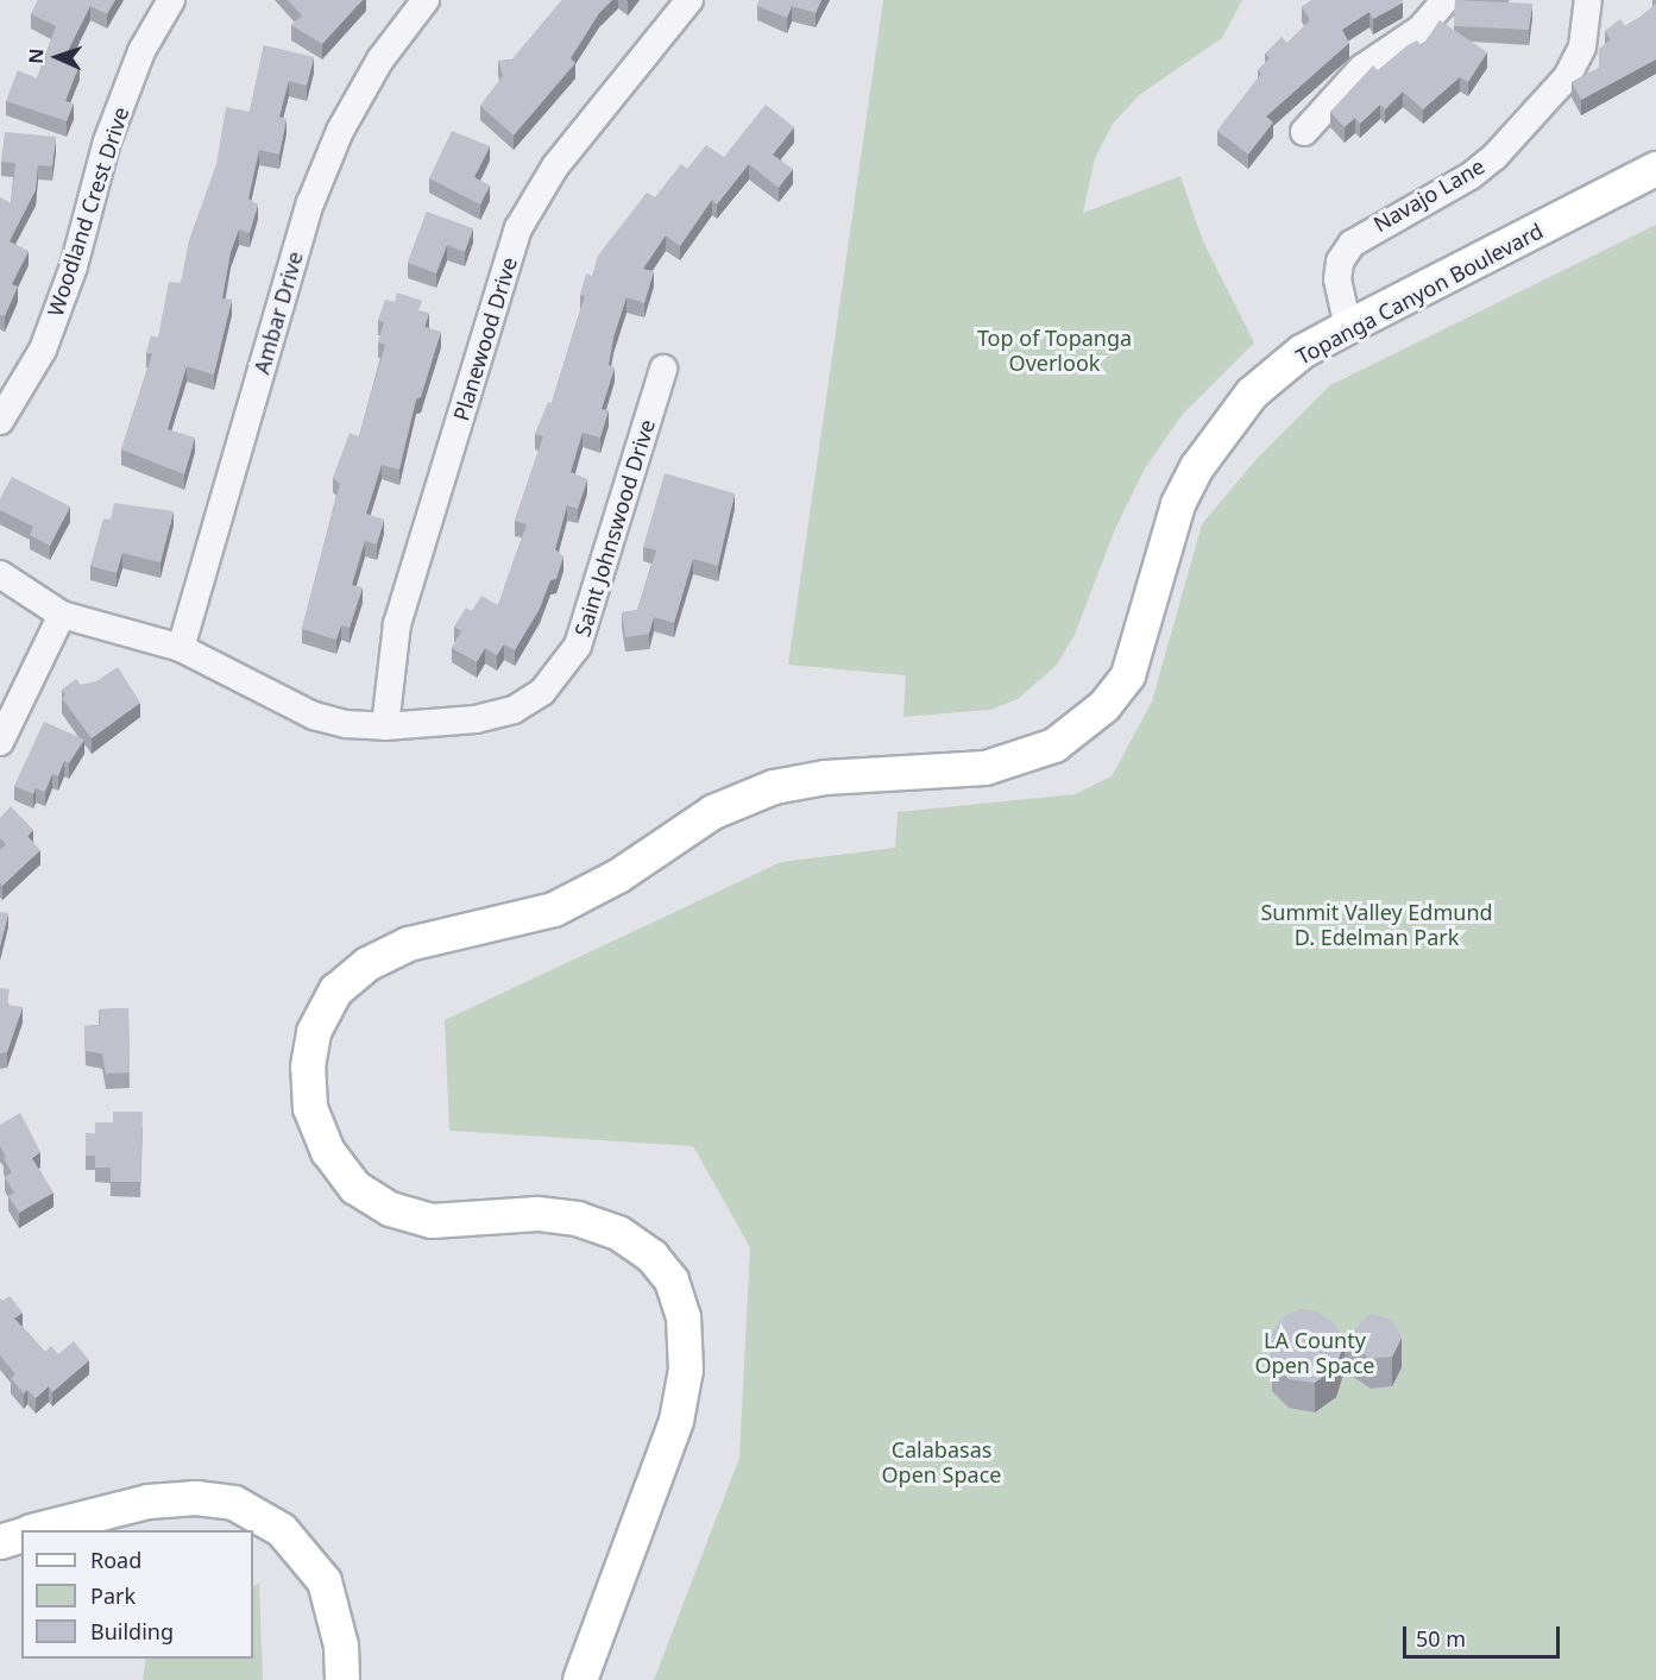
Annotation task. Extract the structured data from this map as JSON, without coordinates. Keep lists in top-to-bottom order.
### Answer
{
  "streets": {
    "main road": ["Topanga Canyon Boulevard"],
    "street": [
      "Navajo Lane",
      "Woodland Crest Drive",
      "Ambar Drive",
      "Planewood Drive",
      "Saint Johnswood Drive"
    ]
  },
  "crossings": [
    ["Navajo Lane", "Topanga Canyon Boulevard"],
    ["Ambar Drive", "Saint Johnswood Drive"],
    ["Planewood Drive", "Saint Johnswood Drive"]
  ],
  "parks": [
    "Top of Topanga Overlook",
    "Summit Valley Edmund D. Edelman Park",
    "LA County Open Space",
    "Calabasas Open Space"
  ],
  "legend": ["Road", "Park", "Building"],
  "scale_bar": "50 m",
  "north": "left"
}
